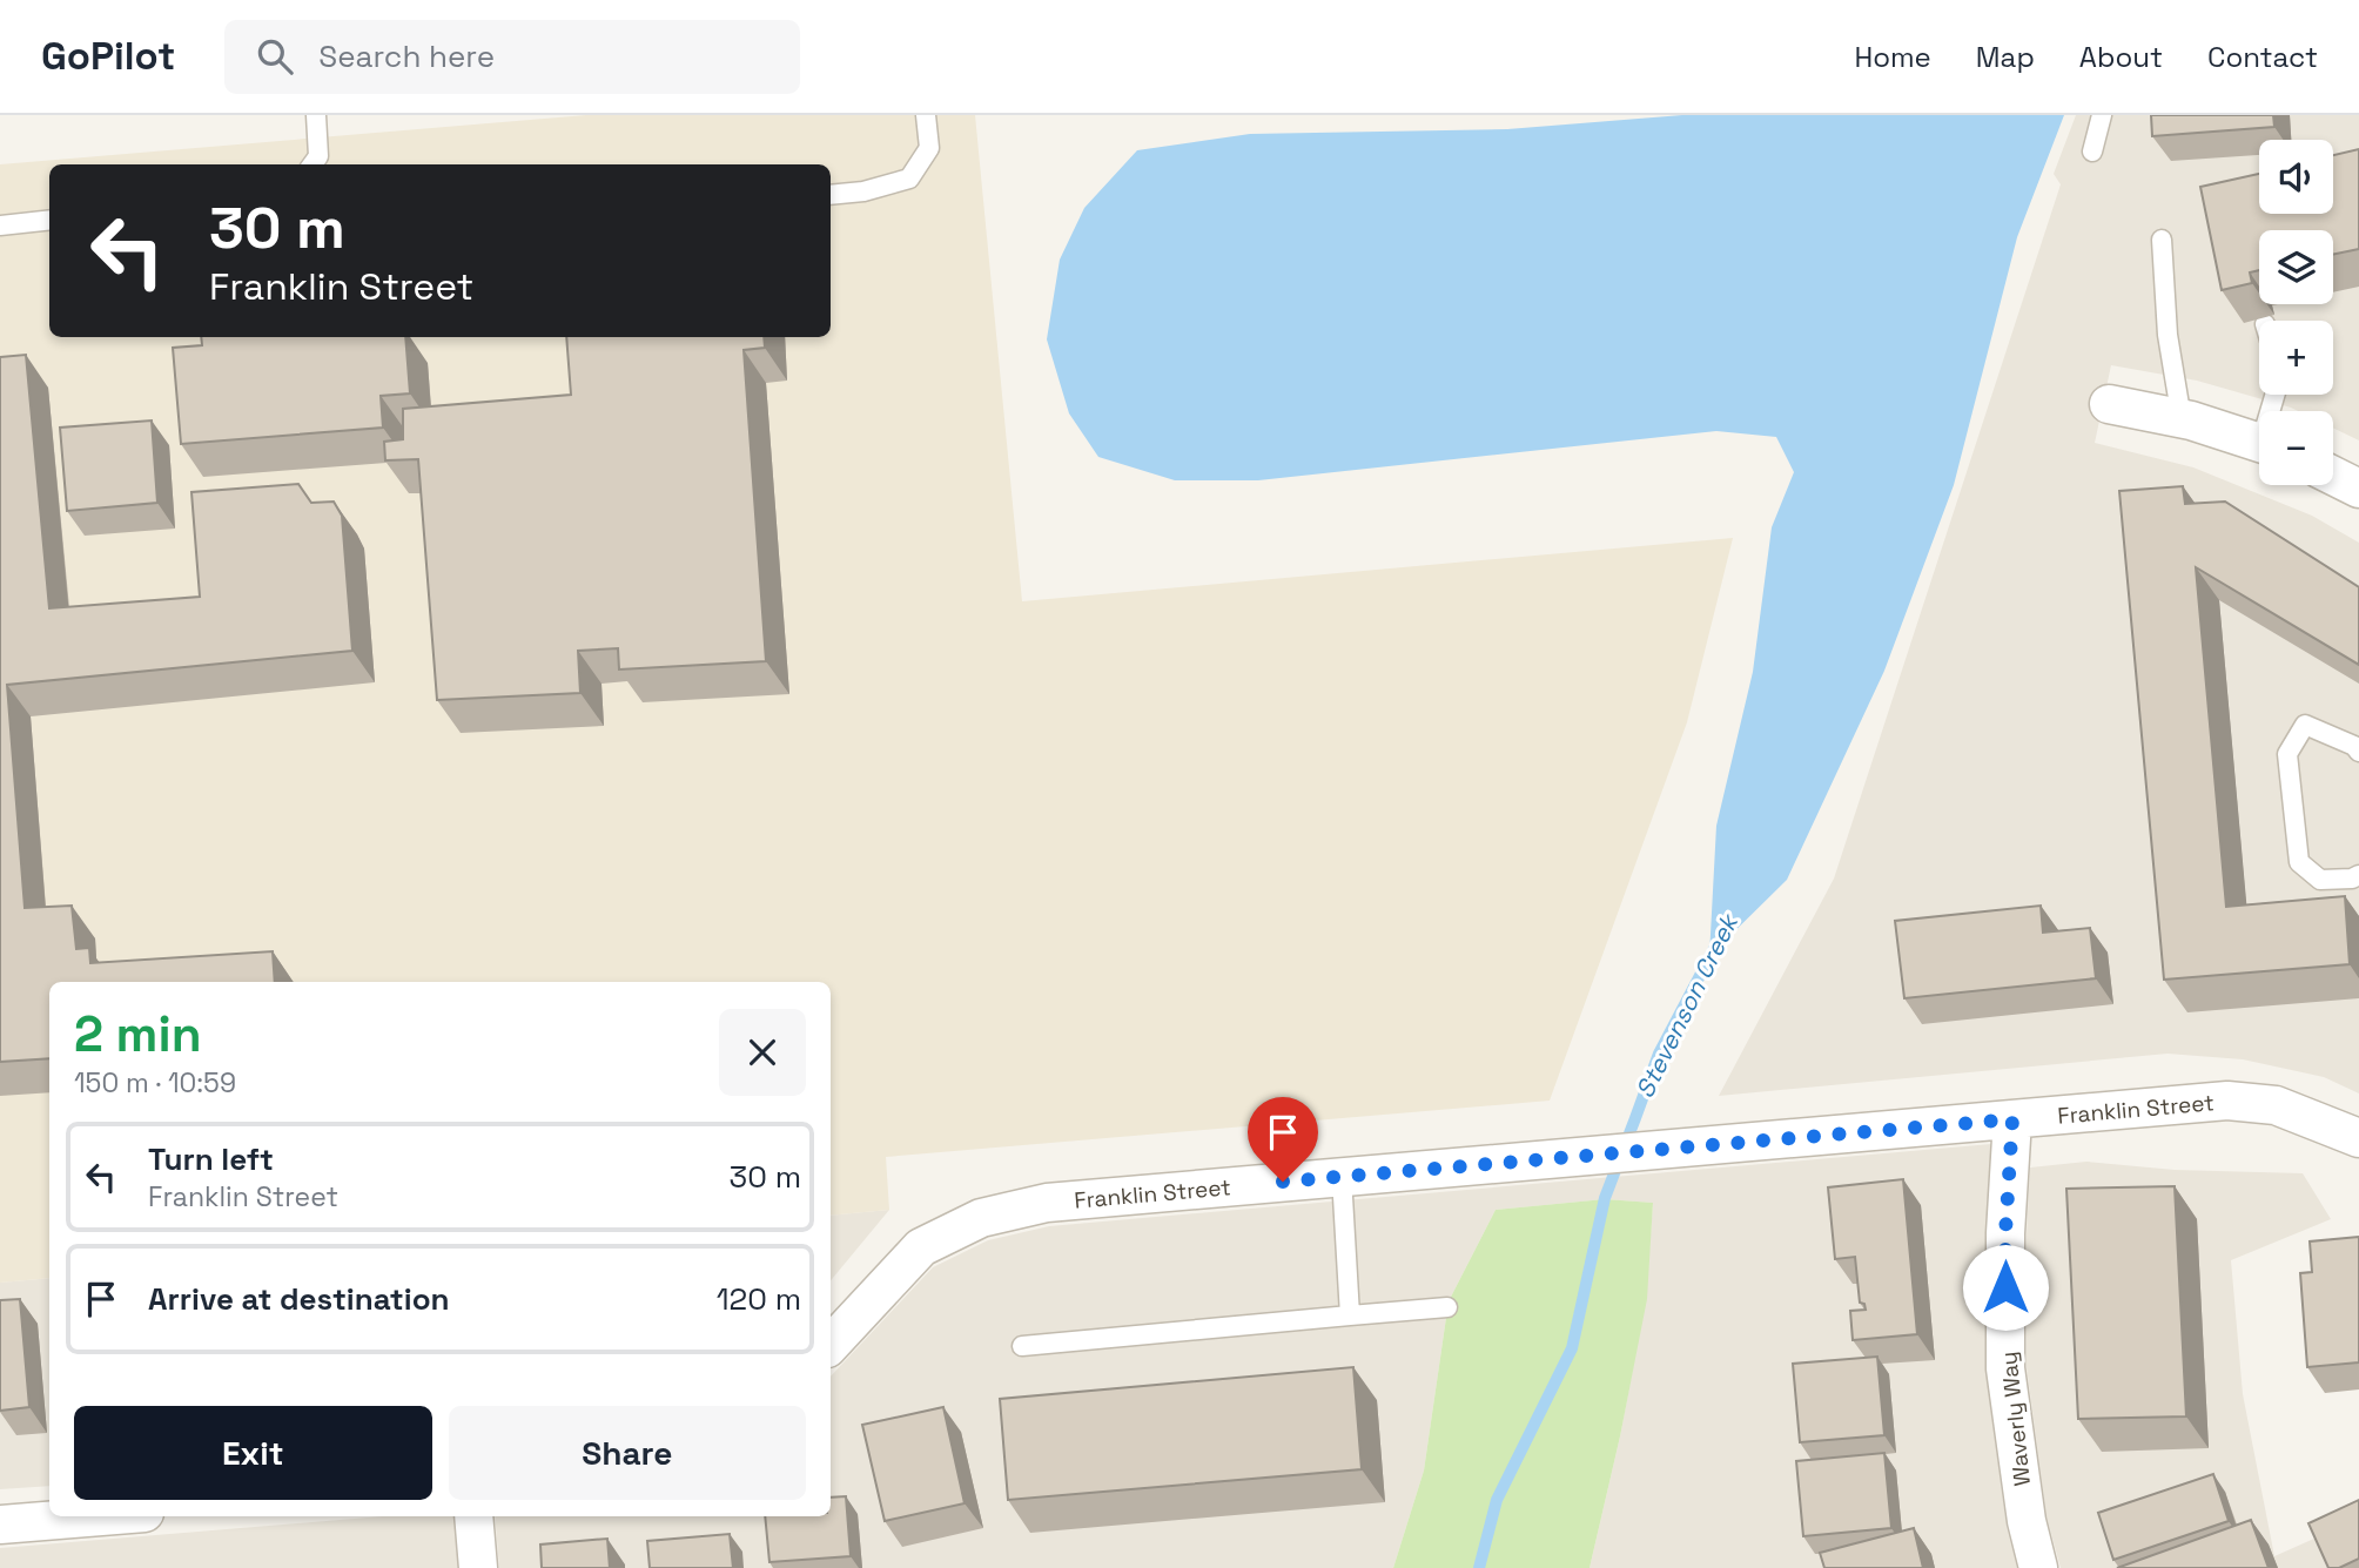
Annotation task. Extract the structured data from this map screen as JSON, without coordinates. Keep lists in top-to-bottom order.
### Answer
{
  "streets": {
    "street": ["Franklin Street", "Waverly Way"]
  },
  "crossings": [
    ["Franklin Street", "Waverly Way"]
  ],
  "water": ["Stevenson Creek"],
  "page": {
    "header": "GoPilot",
    "search": "Search here",
    "nav": [
      "Home",
      "Map",
      "About",
      "Contact"
    ],
    "map_buttons": ["+", "−"],
    "turn": ["30 m", "Franklin Street"],
    "heading": ["2 min", "150 m · 10:59"],
    "list": [
      {
        "name": "Turn left",
        "note": "Franklin Street",
        "value": "30 m"
      },
      {
        "name": "Arrive at destination",
        "value": "120 m"
      }
    ],
    "buttons": ["Exit", "Share"]
  }
}
